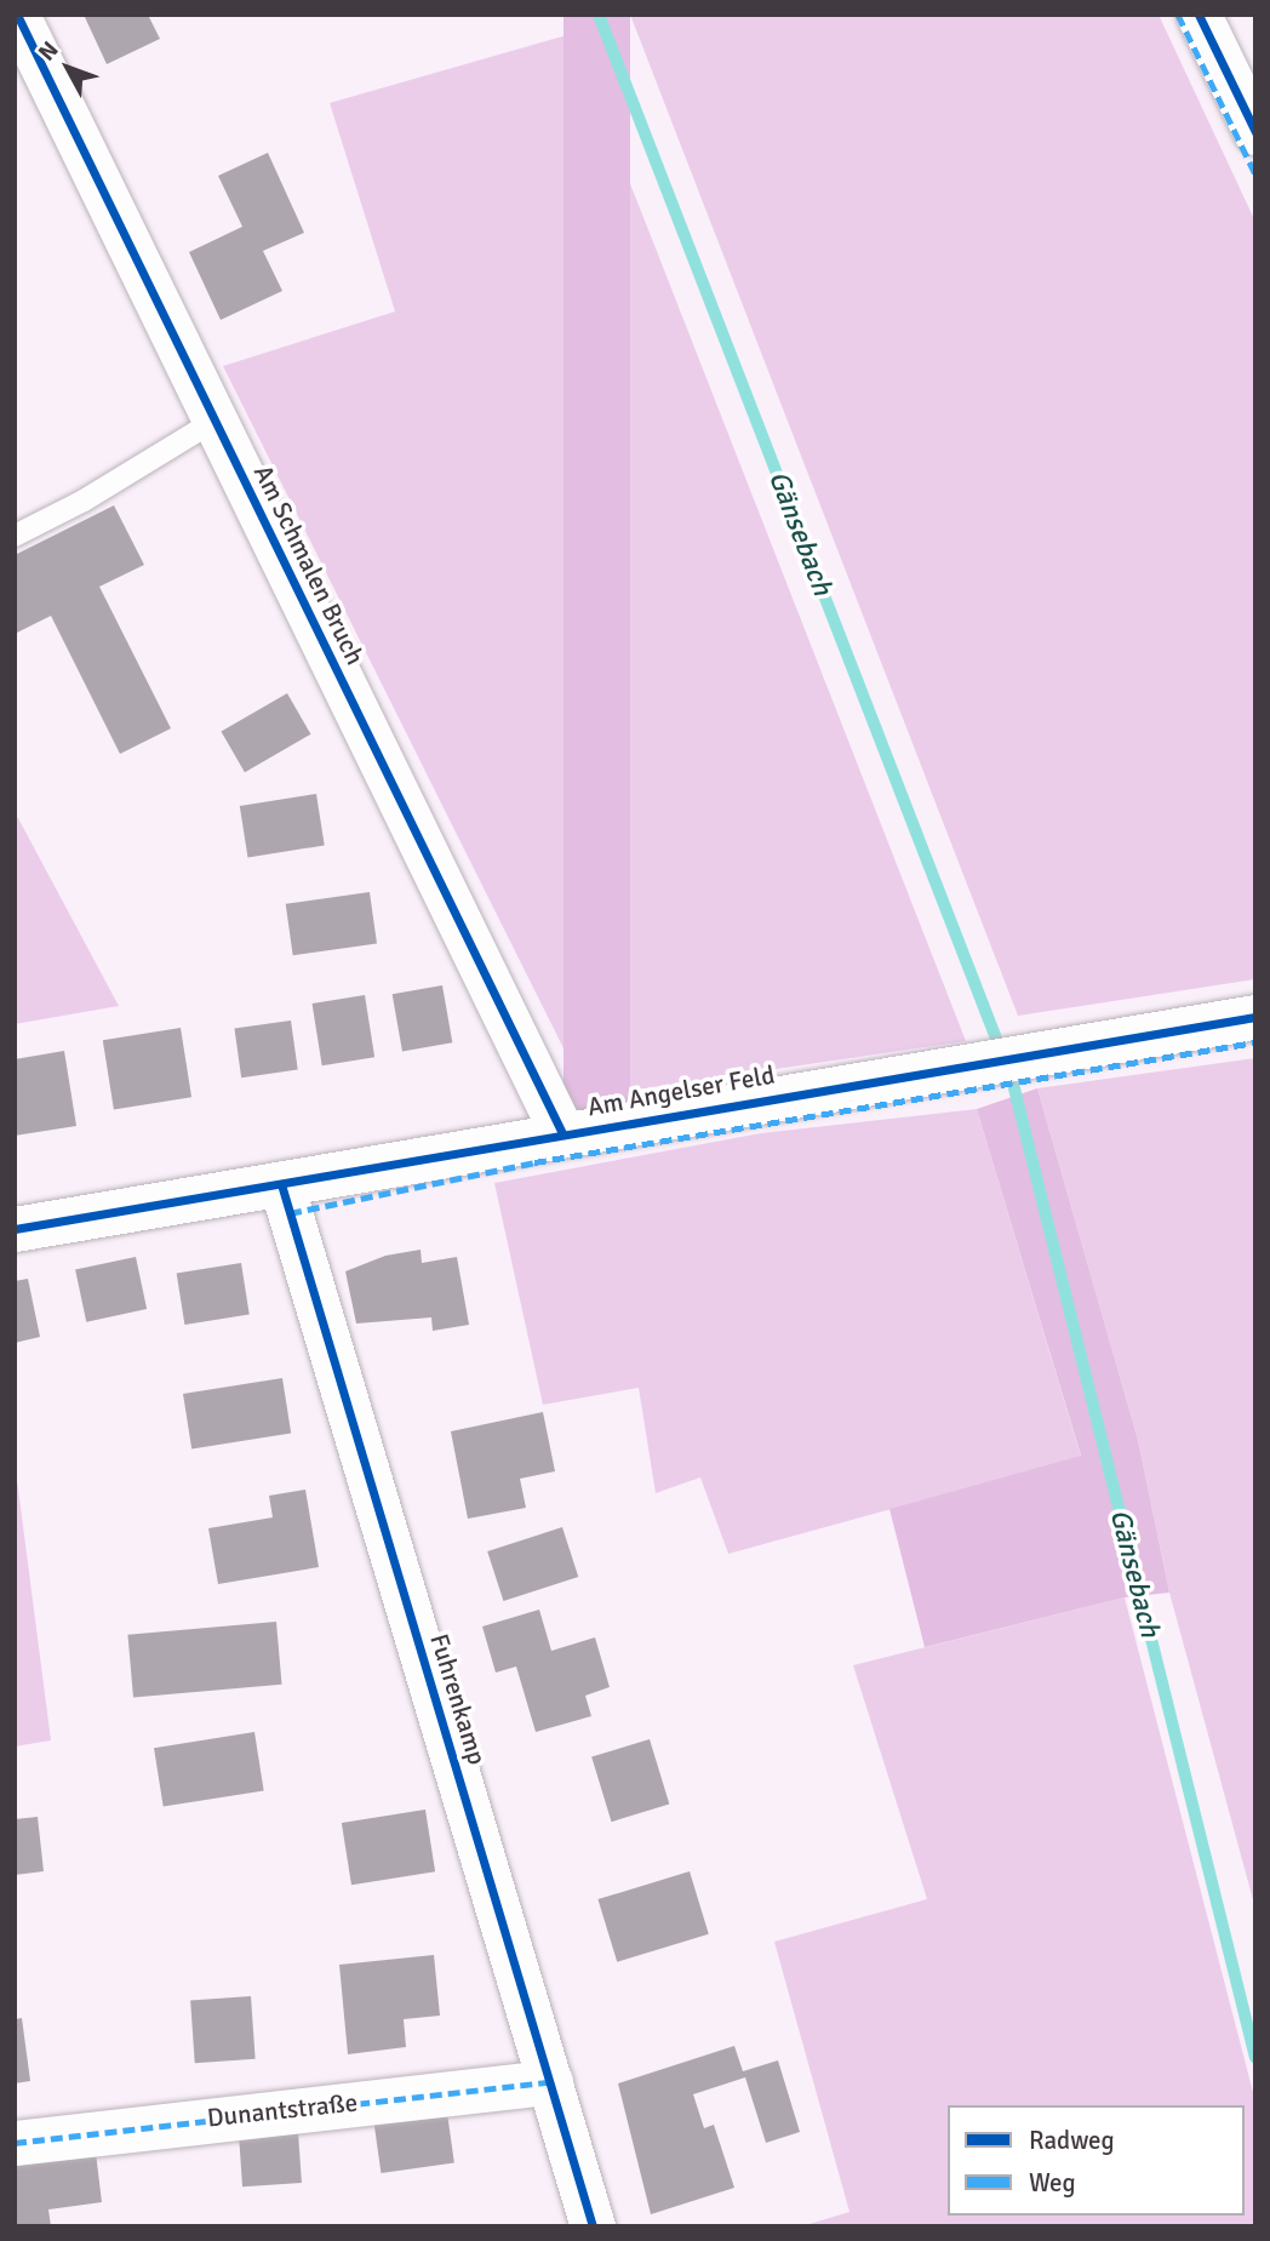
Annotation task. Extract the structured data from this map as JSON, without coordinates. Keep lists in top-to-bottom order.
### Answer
{
  "streets": {
    "street": [
      "Am Schmalen Bruch",
      "Am Angelser Feld",
      "Fuhrenkamp",
      "Dunantstraße"
    ]
  },
  "crossings": [
    ["Am Schmalen Bruch", "Am Angelser Feld"],
    ["Am Angelser Feld", "Fuhrenkamp"],
    ["Fuhrenkamp", "Dunantstraße"]
  ],
  "water": ["Gänsebach"],
  "legend": ["Radweg", "Weg"],
  "north": "top left"
}
